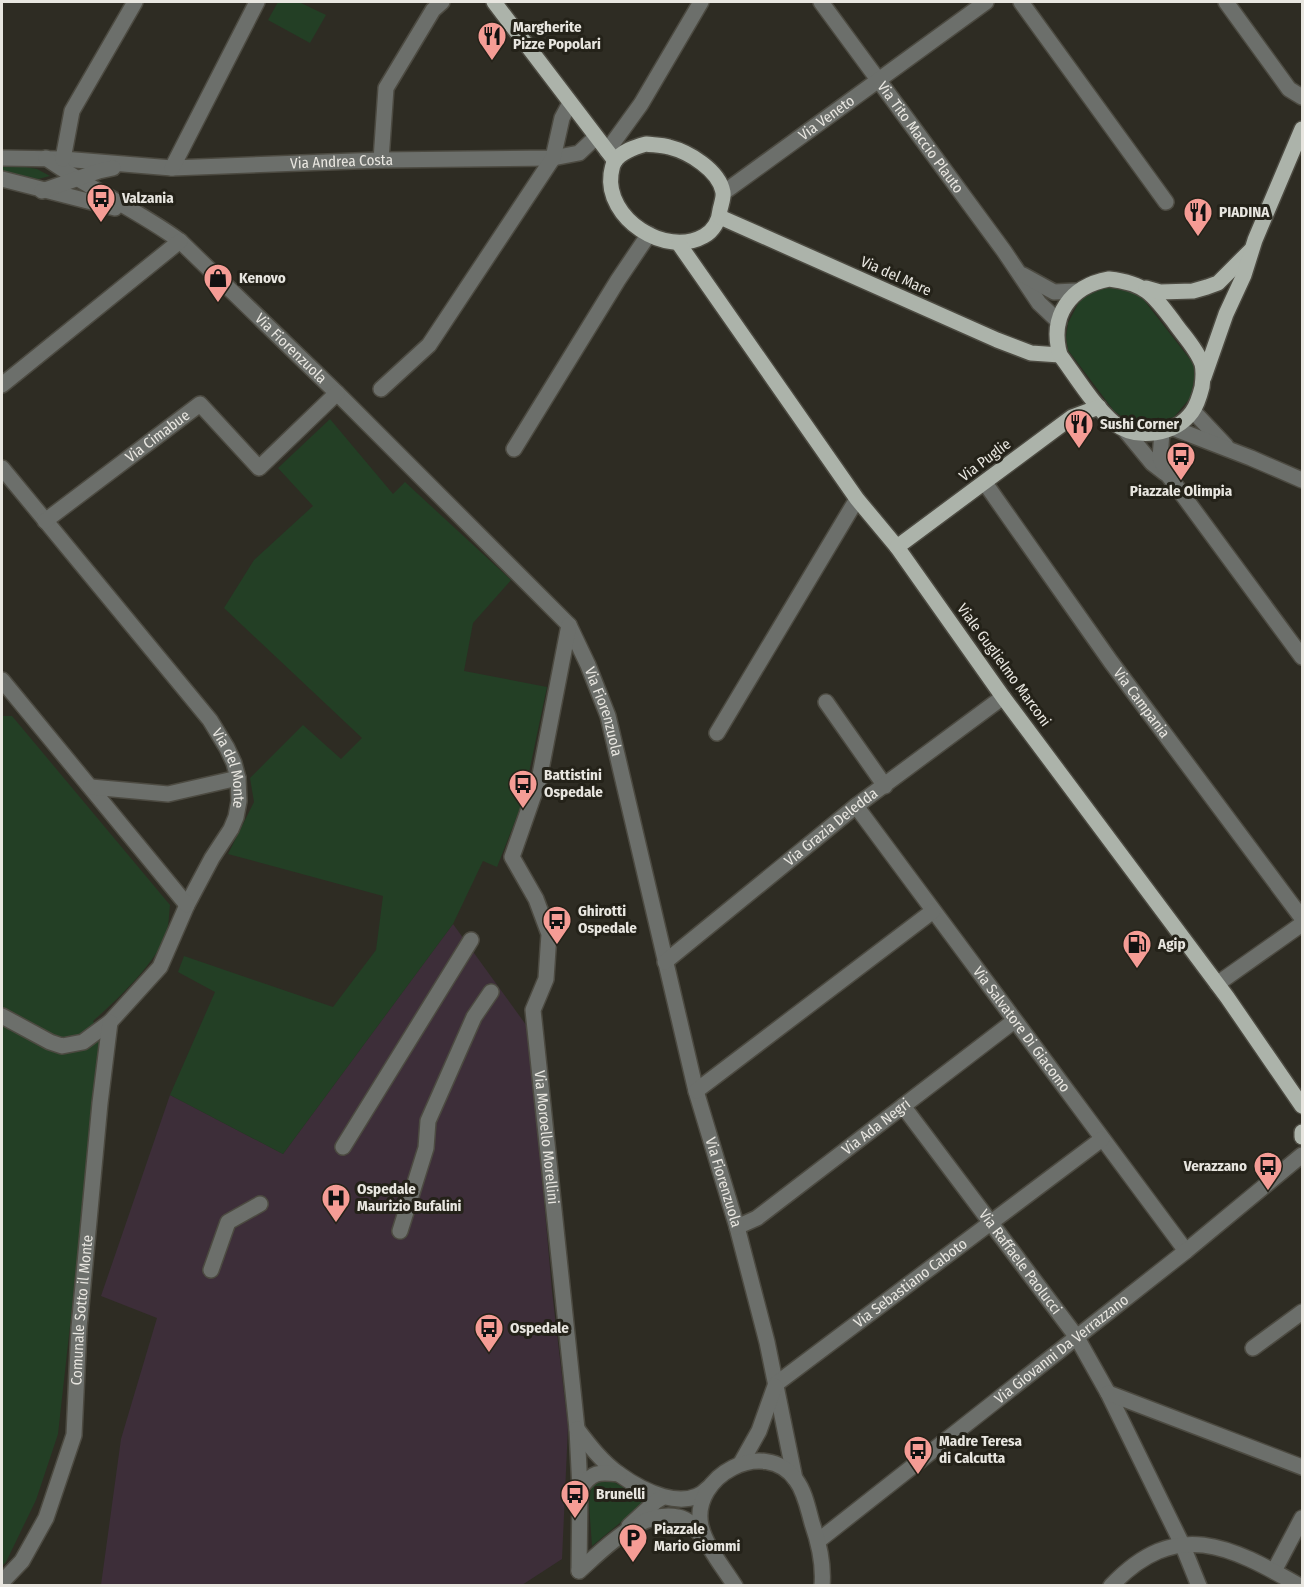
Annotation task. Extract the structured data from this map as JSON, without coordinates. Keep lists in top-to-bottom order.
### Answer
{
  "streets": {
    "main road": ["Via del Mare", "Via Puglie", "Viale Guglielmo Marconi"],
    "street": [
      "Via Veneto",
      "Via Tito Maccio Plauto",
      "Via Andrea Costa",
      "Via Fiorenzuola",
      "Via Cimabue",
      "Via Campania",
      "Via del Monte",
      "Via Grazia Deledda",
      "Via Salvatore Di Giacomo",
      "Via Ada Negri",
      "Via Moroello Morellini",
      "Via Raffaele Paolucci",
      "Via Sebastiano Caboto",
      "Comunale Sotto il Monte",
      "Via Giovanni Da Verrazzano"
    ]
  },
  "crossings": [
    ["Via Veneto", "Via Tito Maccio Plauto"],
    ["Via Veneto", "Via del Mare"],
    ["Via Veneto", "Viale Guglielmo Marconi"],
    ["Via Tito Maccio Plauto", "Via del Mare"],
    ["Via Tito Maccio Plauto", "Via Puglie"],
    ["Via Andrea Costa", "Via Fiorenzuola"],
    ["Via del Mare", "Via Puglie"],
    ["Via del Mare", "Viale Guglielmo Marconi"],
    ["Via Fiorenzuola", "Via Cimabue"],
    ["Via Fiorenzuola", "Via Grazia Deledda"],
    ["Via Fiorenzuola", "Via Ada Negri"],
    ["Via Fiorenzuola", "Via Moroello Morellini"],
    ["Via Fiorenzuola", "Via Sebastiano Caboto"],
    ["Via Fiorenzuola", "Via Giovanni Da Verrazzano"],
    ["Via Cimabue", "Via del Monte"],
    ["Via Puglie", "Viale Guglielmo Marconi"],
    ["Via Puglie", "Via Campania"],
    ["Viale Guglielmo Marconi", "Via Grazia Deledda"],
    ["Via del Monte", "Comunale Sotto il Monte"],
    ["Via Grazia Deledda", "Via Salvatore Di Giacomo"],
    ["Via Salvatore Di Giacomo", "Via Ada Negri"],
    ["Via Salvatore Di Giacomo", "Via Sebastiano Caboto"],
    ["Via Salvatore Di Giacomo", "Via Giovanni Da Verrazzano"],
    ["Via Ada Negri", "Via Raffaele Paolucci"],
    ["Via Raffaele Paolucci", "Via Sebastiano Caboto"],
    ["Via Raffaele Paolucci", "Via Giovanni Da Verrazzano"]
  ],
  "places": {
    "restaurant": ["Margherite Pizze Popolari", "PIADINA", "Sushi Corner"],
    "bus stop": [
      "Valzania",
      "Piazzale Olimpia",
      "Battistini Ospedale",
      "Ghirotti Ospedale",
      "Verazzano",
      "Ospedale",
      "Madre Teresa di Calcutta",
      "Brunelli"
    ],
    "shop": ["Kenovo"],
    "fuel station": ["Agip"],
    "hospital": ["Ospedale Maurizio Bufalini"],
    "parking": ["Piazzale Mario Giommi"]
  }
}
